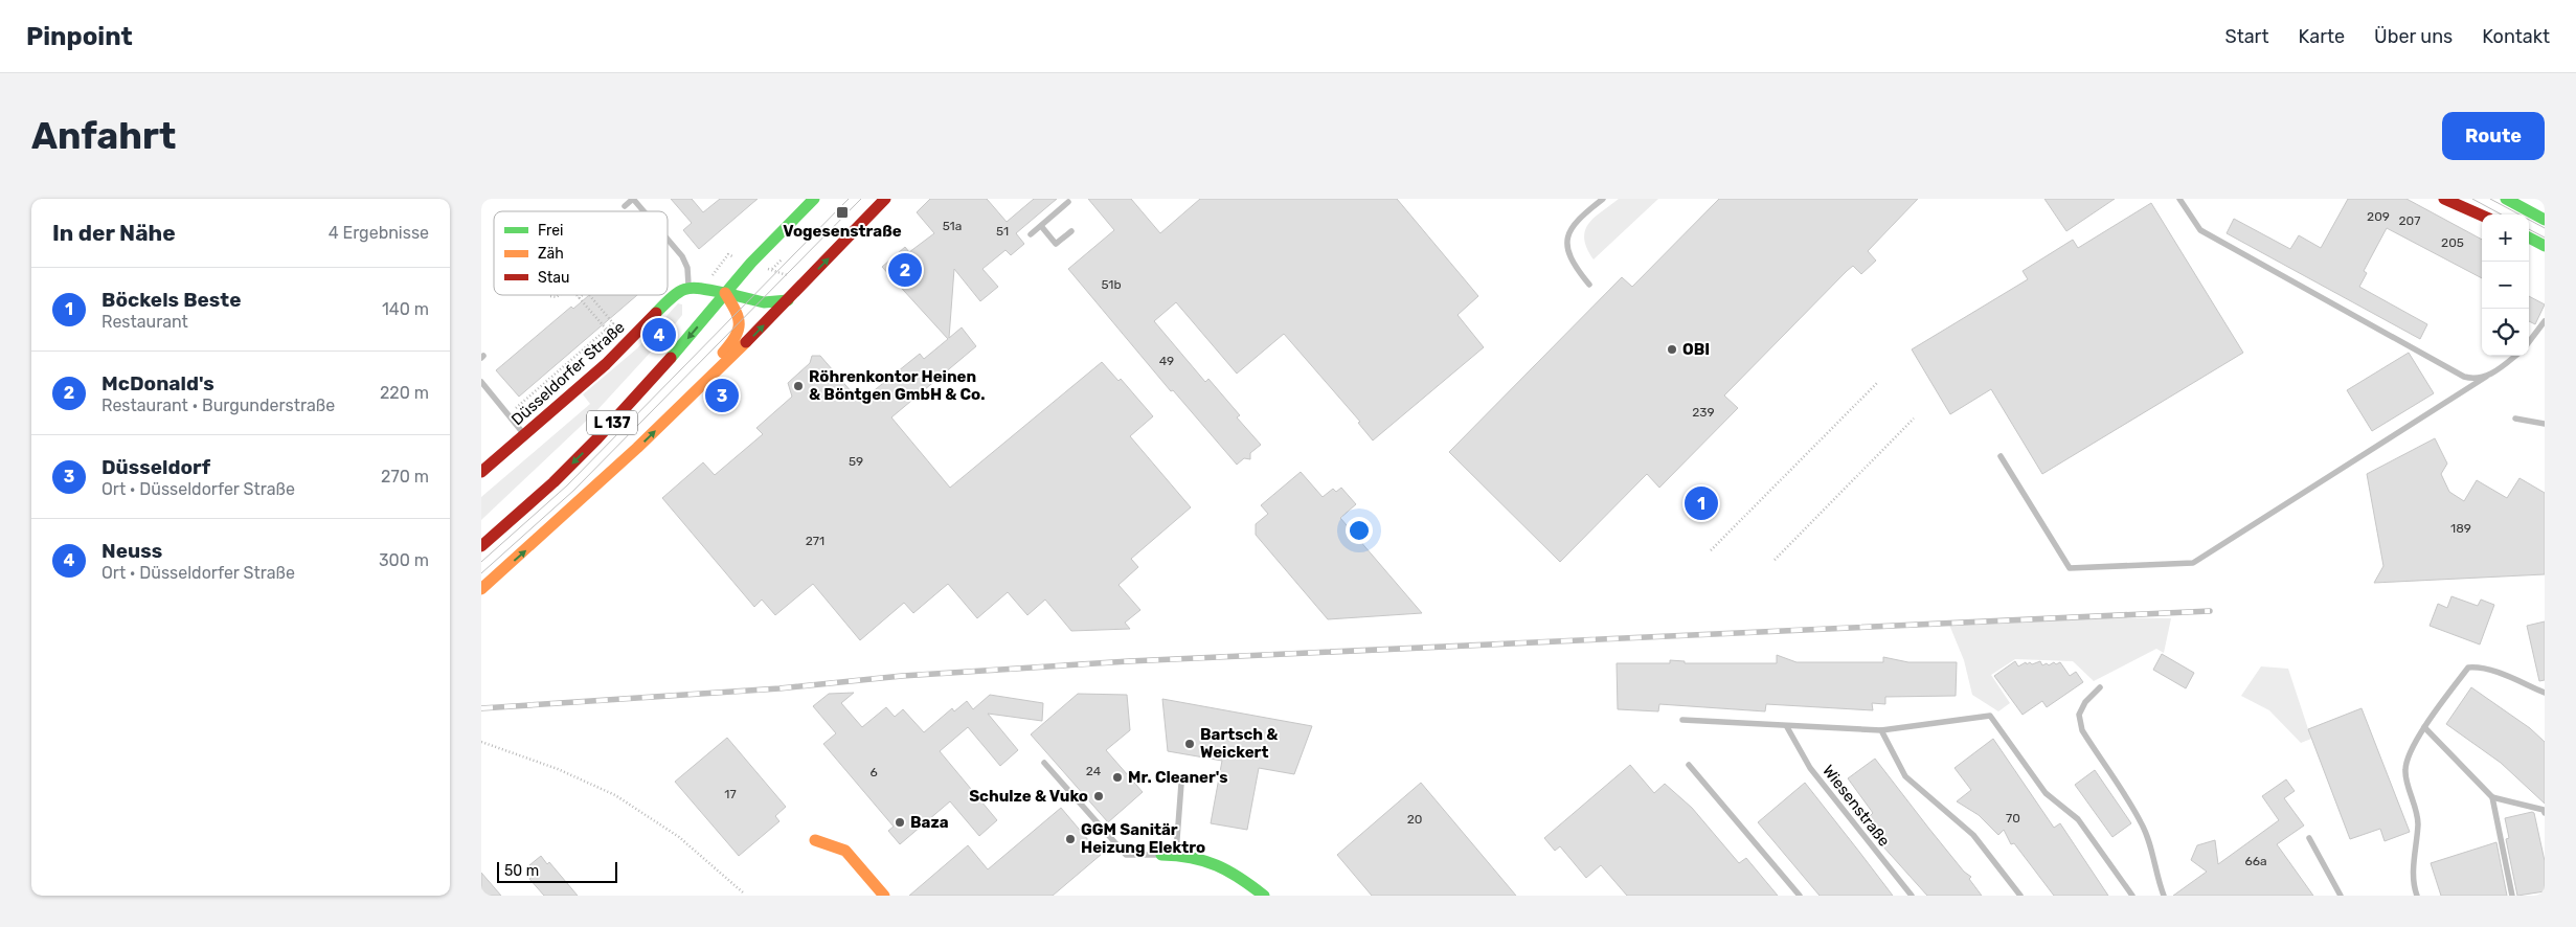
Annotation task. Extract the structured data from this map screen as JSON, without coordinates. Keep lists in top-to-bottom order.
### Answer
{
  "streets": {
    "main road": ["Düsseldorfer Straße", "L 137"],
    "lane": ["Wiesenstraße"]
  },
  "places": {
    "transit": ["Vogesenstraße"],
    "other": [
      "OBI",
      "Röhrenkontor Heinen & Böntgen GmbH & Co.",
      "Bartsch & Weickert",
      "Mr. Cleaner's",
      "Schulze & Vuko",
      "Baza",
      "GGM Sanitär Heizung Elektro"
    ]
  },
  "house_numbers": [
    "209",
    "207",
    "51a",
    "51",
    "205",
    "51b",
    "49",
    "239",
    "59",
    "189",
    "271",
    "24",
    "6",
    "17",
    "70",
    "20",
    "66a"
  ],
  "legend": ["Frei", "Zäh", "Stau"],
  "scale_bar": "50 m",
  "page": {
    "header": "Pinpoint",
    "nav": [
      "Start",
      "Karte",
      "Über uns",
      "Kontakt"
    ],
    "buttons": "Route",
    "title": "Anfahrt",
    "heading": ["In der Nähe", "4 Ergebnisse"],
    "map_buttons": ["+", "−"],
    "pins": [
      "2",
      "4",
      "3",
      "1"
    ],
    "list": [
      {
        "mark": "1",
        "name": "Böckels Beste",
        "note": "Restaurant",
        "value": "140 m"
      },
      {
        "mark": "2",
        "name": "McDonald's",
        "note": "Restaurant · Burgunderstraße",
        "value": "220 m"
      },
      {
        "mark": "3",
        "name": "Düsseldorf",
        "note": "Ort · Düsseldorfer Straße",
        "value": "270 m"
      },
      {
        "mark": "4",
        "name": "Neuss",
        "note": "Ort · Düsseldorfer Straße",
        "value": "300 m"
      }
    ],
    "scale": "50 m"
  }
}
